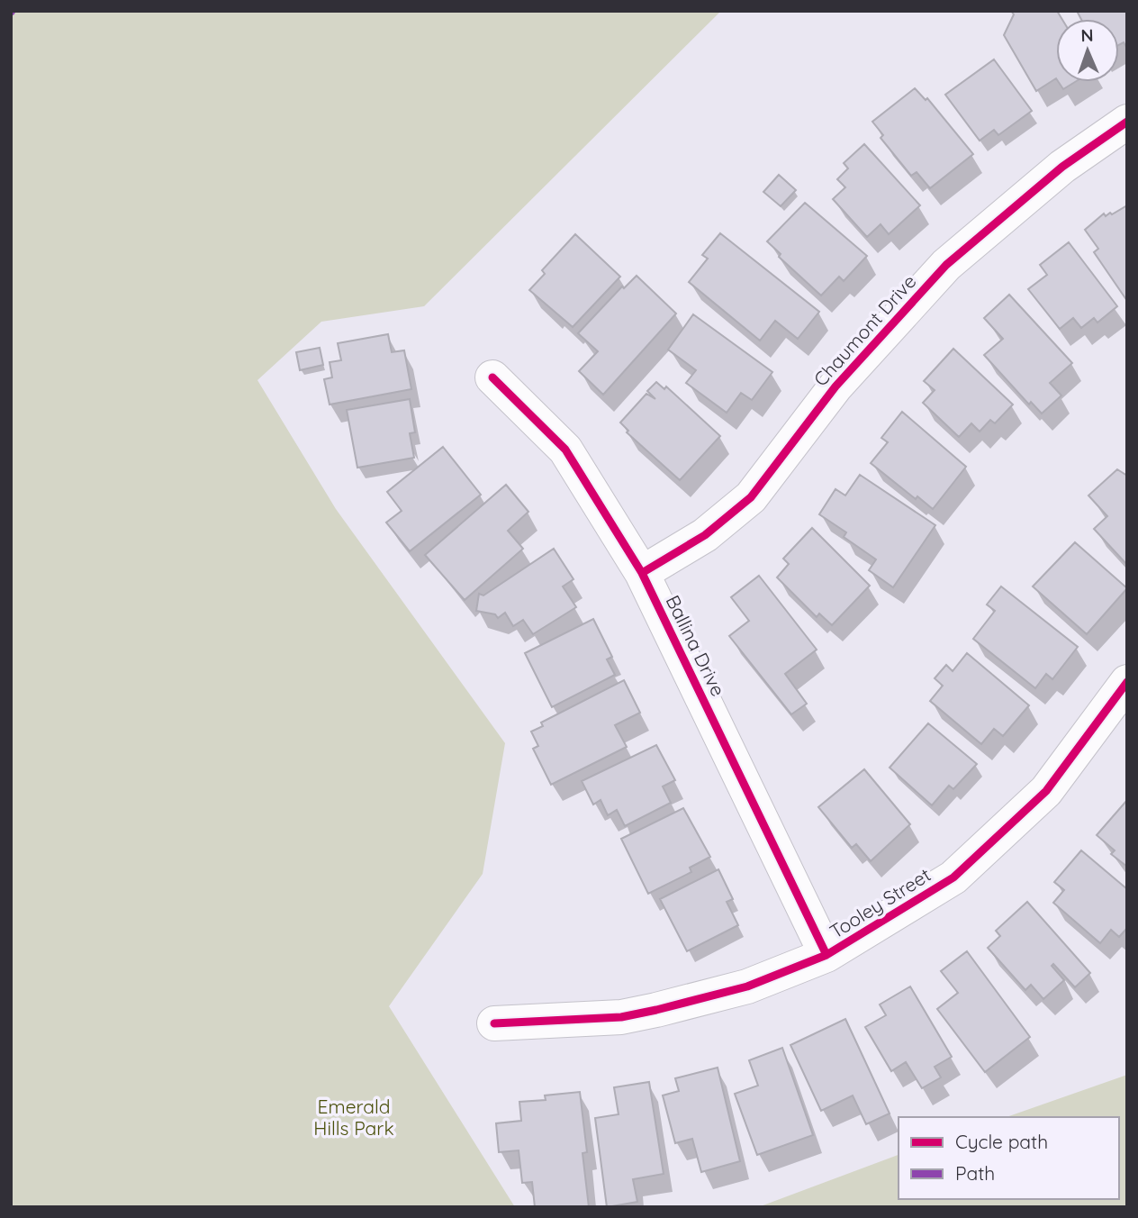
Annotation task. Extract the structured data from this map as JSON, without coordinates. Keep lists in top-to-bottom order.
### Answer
{
  "streets": {
    "street": ["Chaumont Drive", "Ballina Drive", "Tooley Street"]
  },
  "crossings": [
    ["Chaumont Drive", "Ballina Drive"],
    ["Ballina Drive", "Tooley Street"]
  ],
  "parks": ["Emerald Hills Park"],
  "legend": ["Cycle path", "Path"],
  "north": "top"
}
